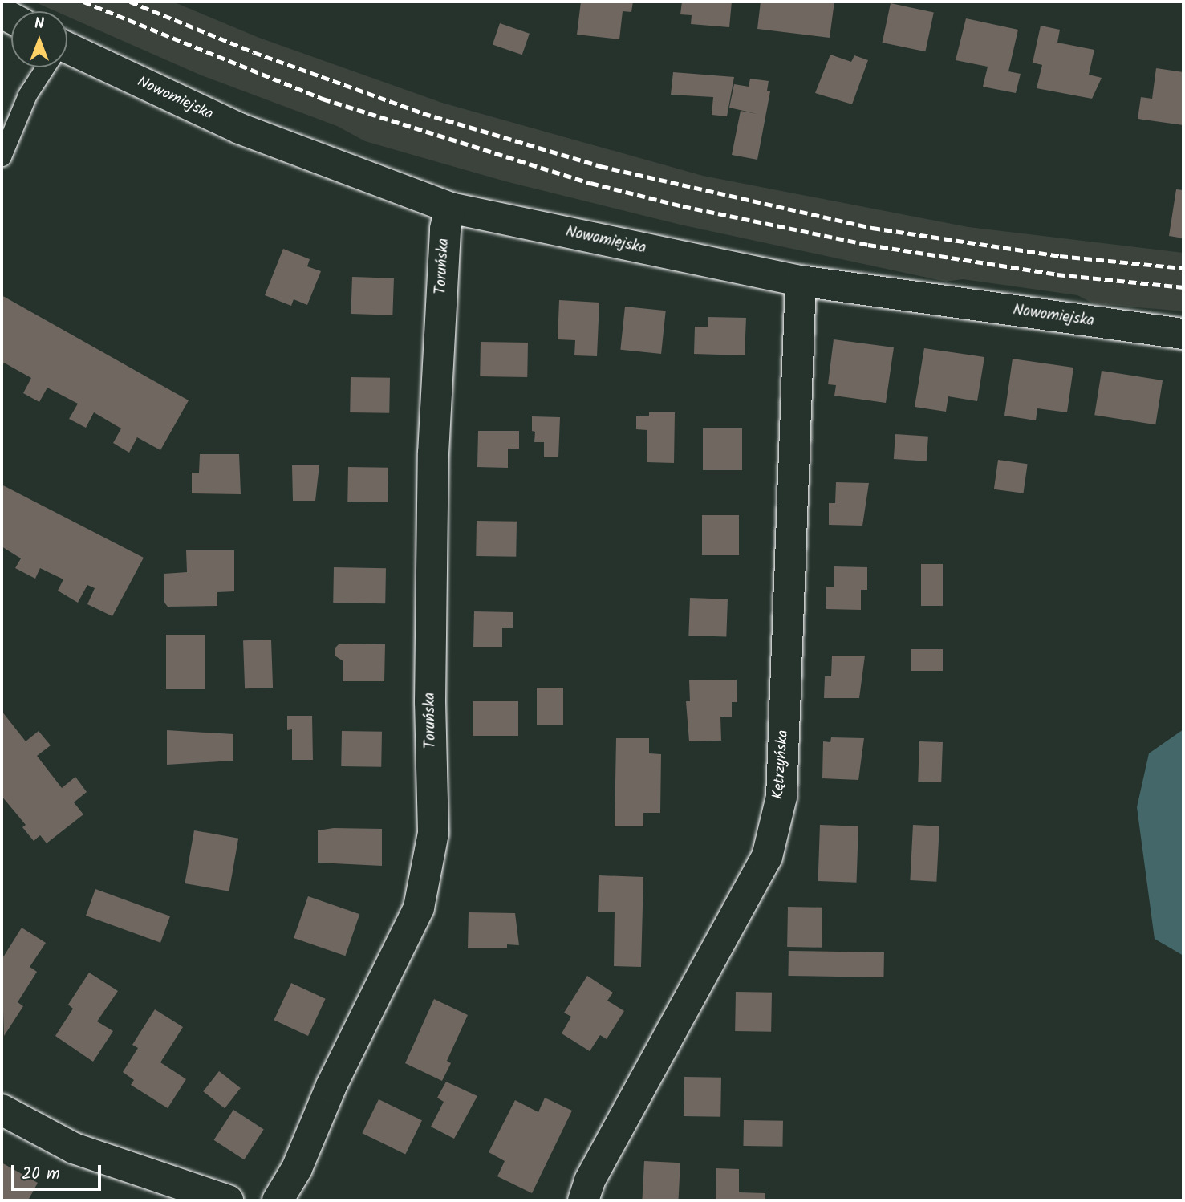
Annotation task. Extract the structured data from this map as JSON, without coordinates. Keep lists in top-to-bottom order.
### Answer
{
  "streets": {
    "street": ["Nowomiejska", "Toruńska", "Kętrzyńska"]
  },
  "crossings": [
    ["Nowomiejska", "Toruńska"],
    ["Nowomiejska", "Kętrzyńska"]
  ],
  "scale_bar": "20 m",
  "north": "top"
}
